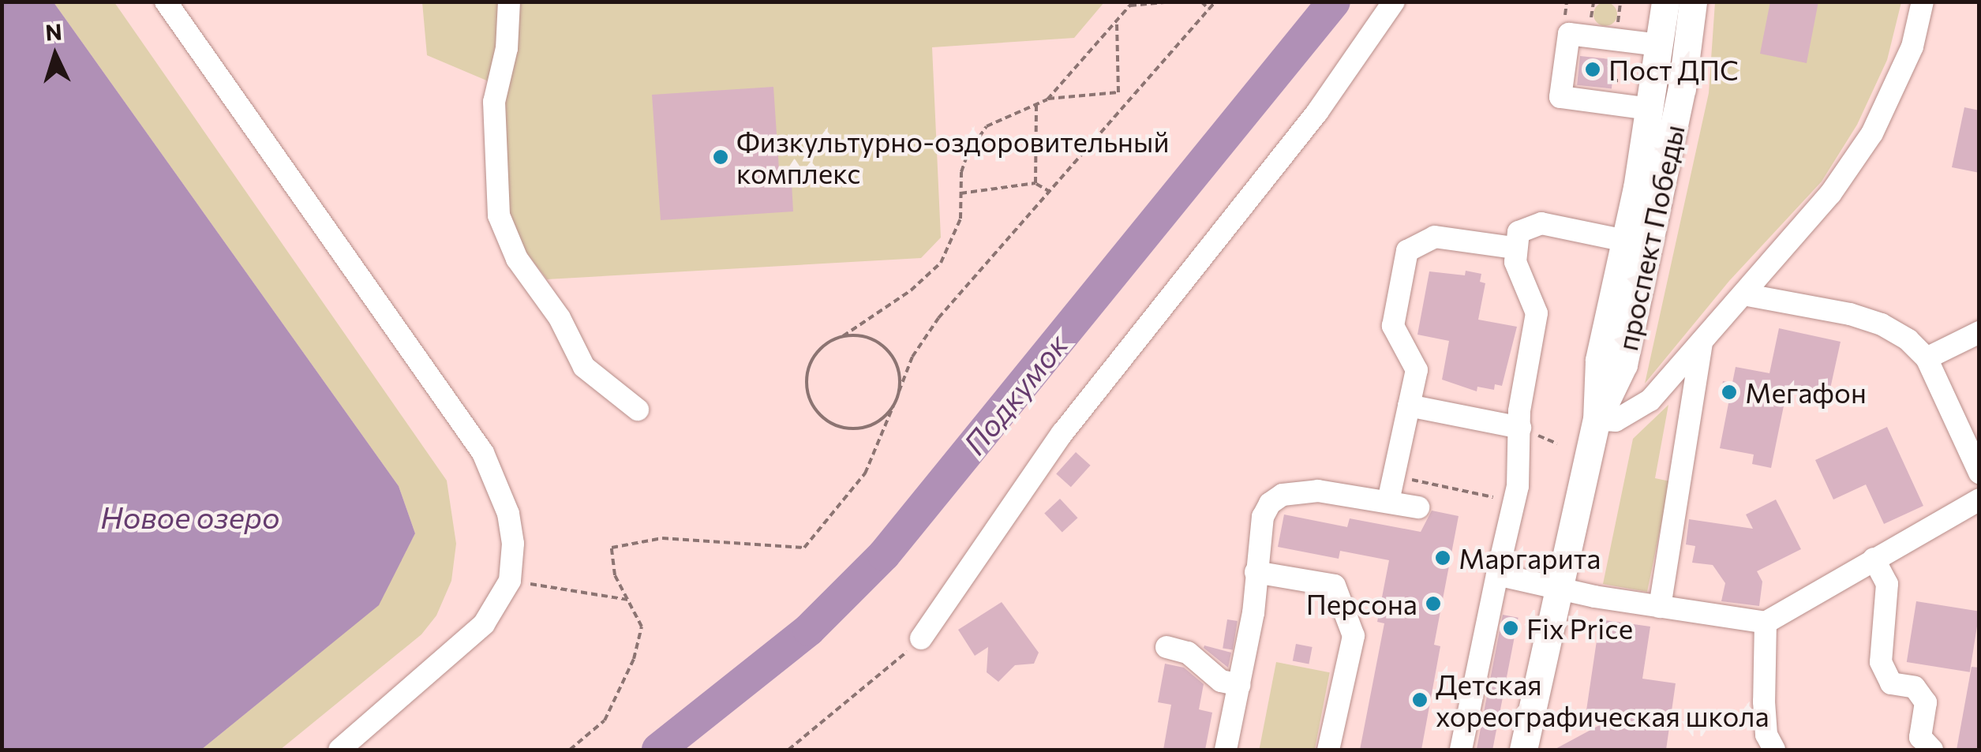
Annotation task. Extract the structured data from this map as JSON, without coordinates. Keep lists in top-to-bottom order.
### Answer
{
  "streets": {
    "main road": ["проспект Победы"]
  },
  "water": ["Подкумок", "Новое озеро"],
  "places": [
    "Пост ДПС",
    "Физкультурно-оздоровительный комплекс",
    "Мегафон",
    "Маргарита",
    "Персона",
    "Fix Price",
    "Детская хореографическая школа"
  ],
  "north": "top"
}
